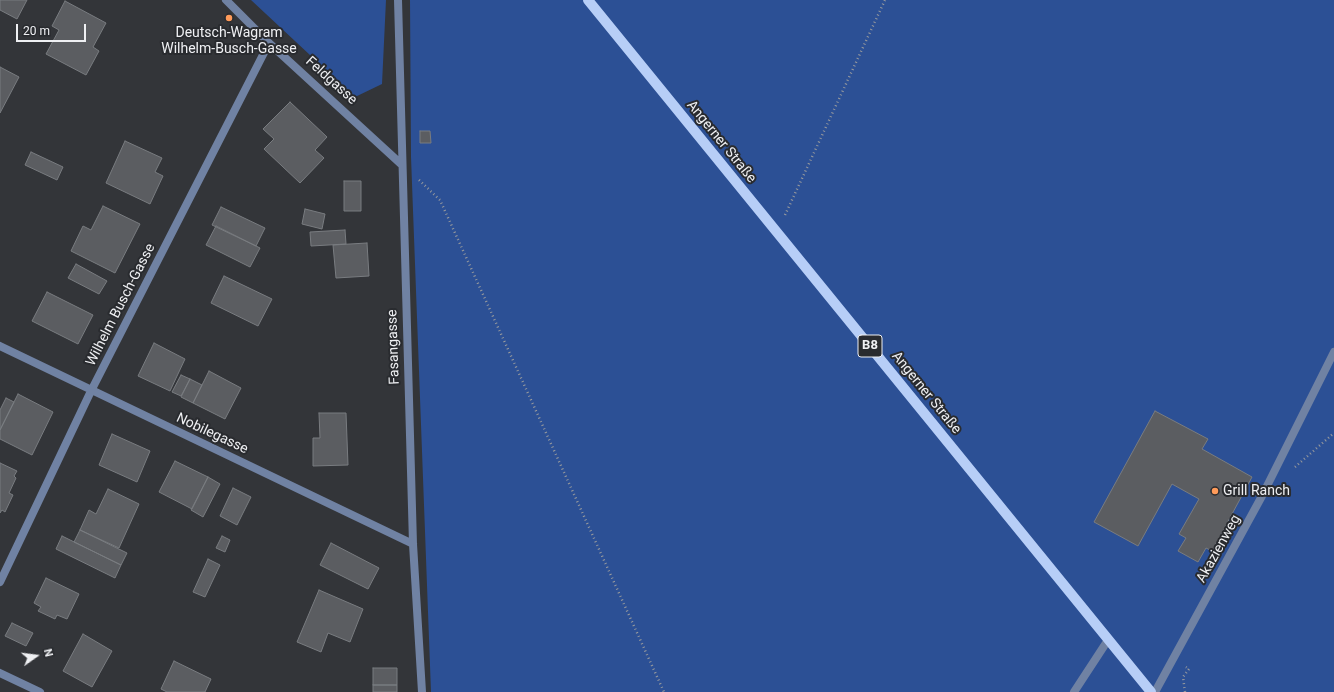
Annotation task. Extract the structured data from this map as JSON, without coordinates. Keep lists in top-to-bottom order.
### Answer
{
  "streets": {
    "main road": ["Angerner Straße", "B8"],
    "street": [
      "Feldgasse",
      "Wilhelm Busch-Gasse",
      "Fasangasse",
      "Nobilegasse",
      "Akazienweg"
    ]
  },
  "crossings": [
    ["Feldgasse", "Wilhelm Busch-Gasse"],
    ["Feldgasse", "Fasangasse"],
    ["Wilhelm Busch-Gasse", "Nobilegasse"],
    ["Fasangasse", "Nobilegasse"]
  ],
  "places": ["Deutsch-Wagram Wilhelm-Busch-Gasse", "Grill Ranch"],
  "scale_bar": "20 m",
  "north": "right"
}
